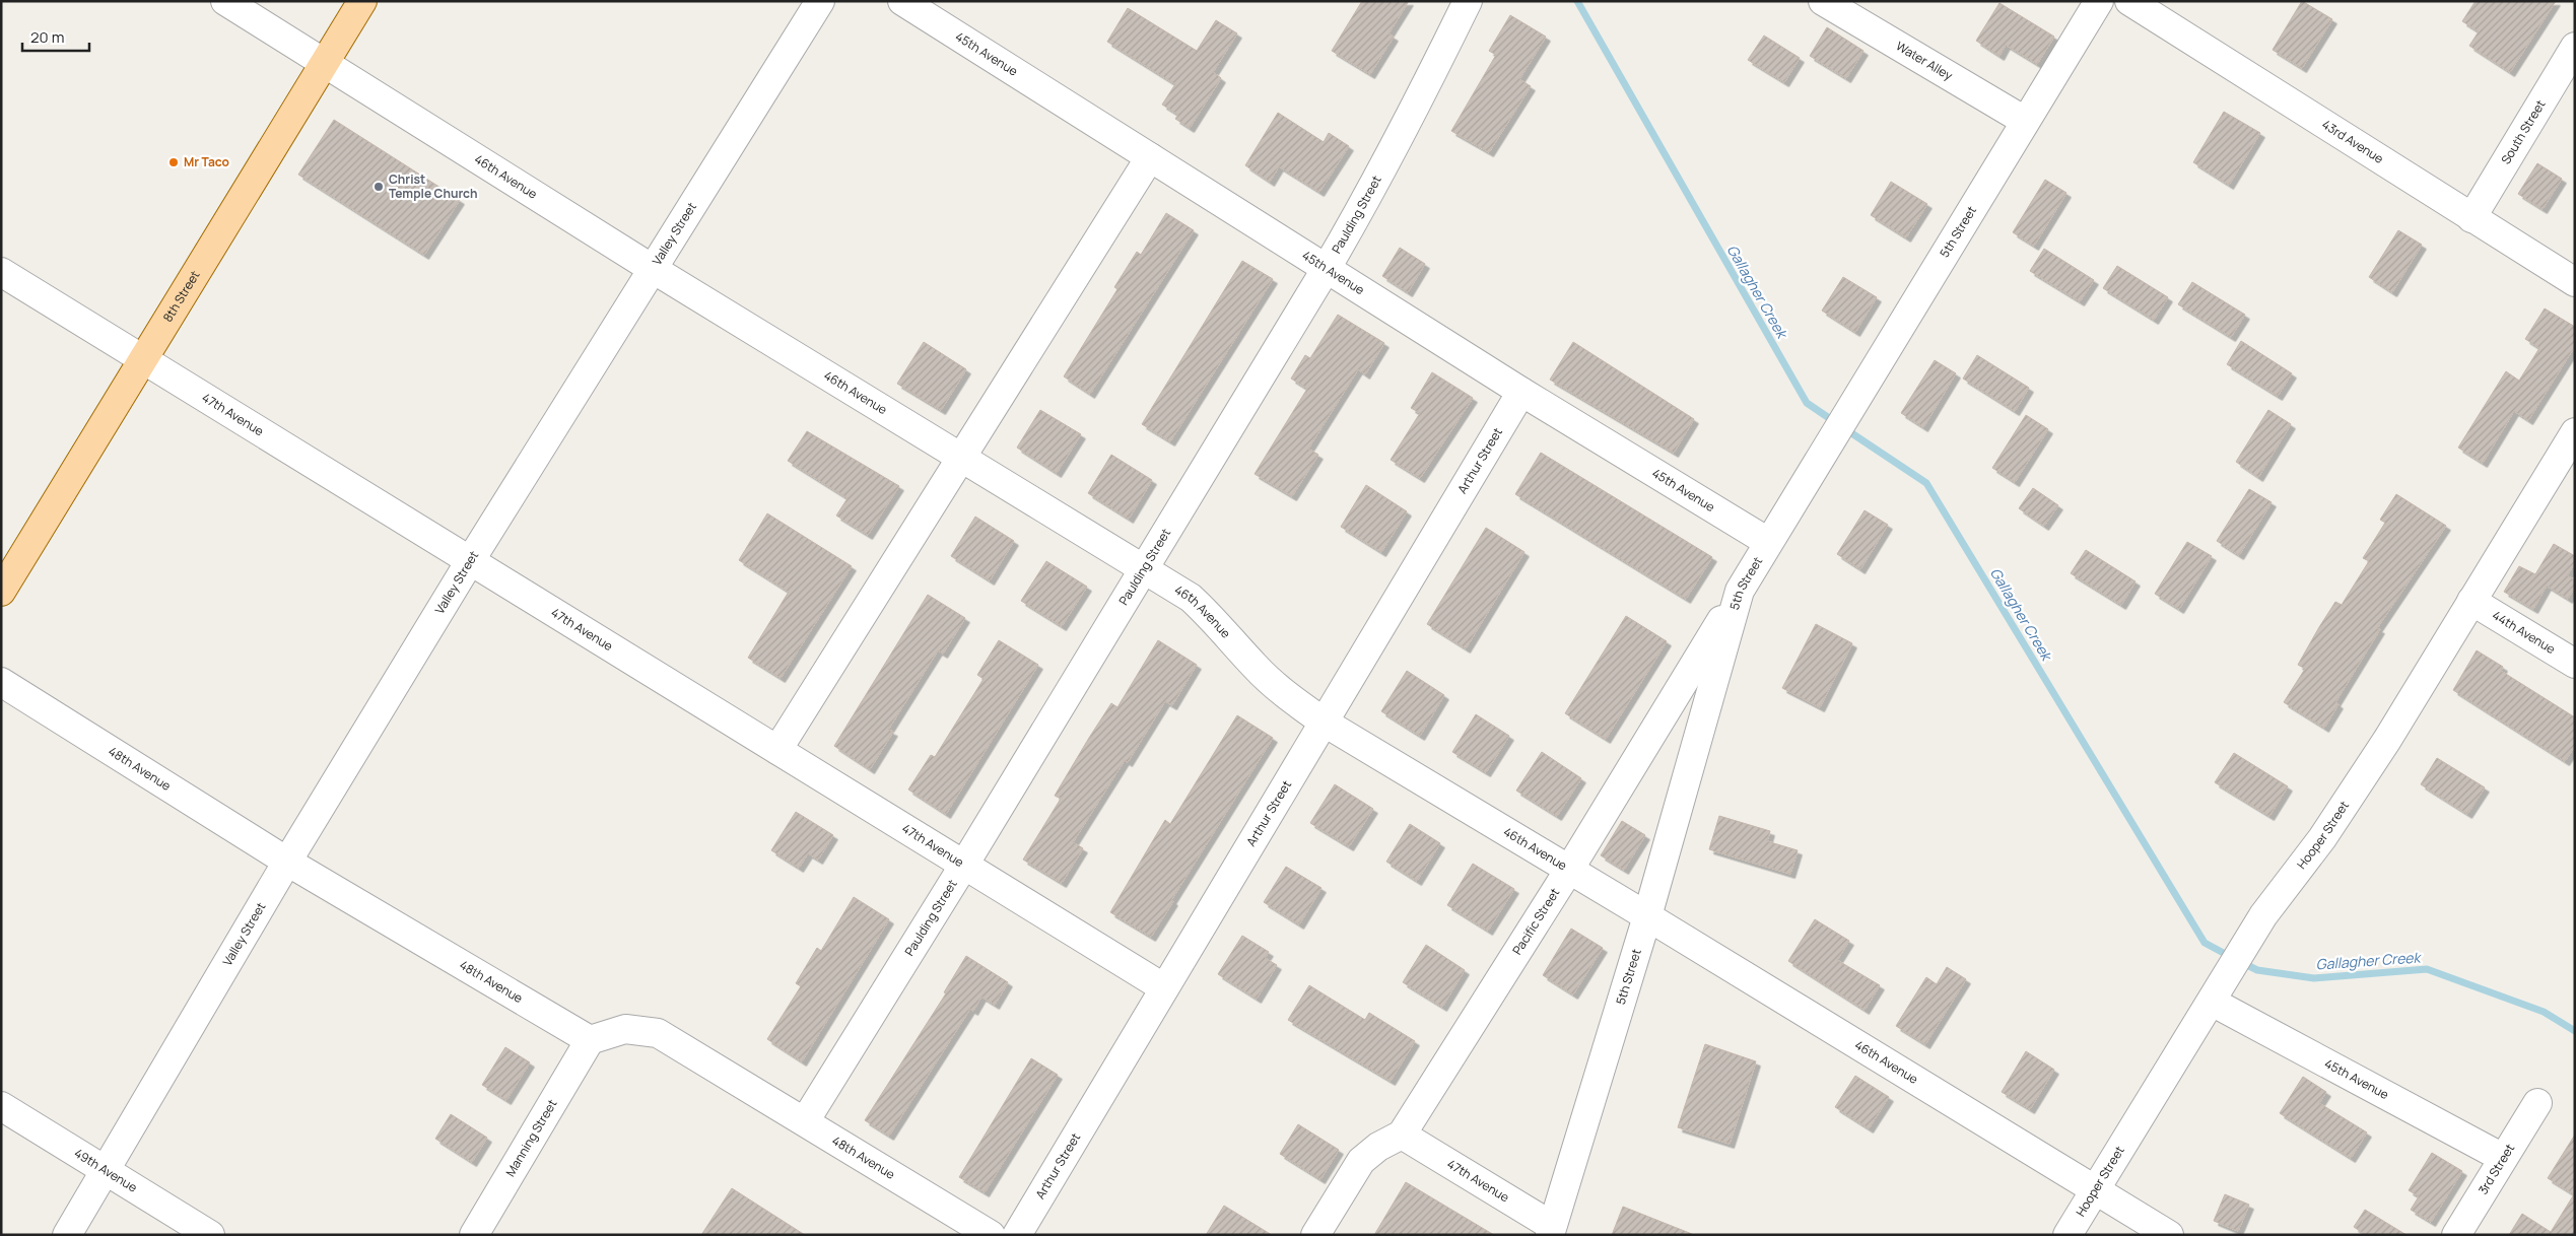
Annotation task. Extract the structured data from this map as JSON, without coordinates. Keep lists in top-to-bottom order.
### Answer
{
  "streets": {
    "main road": ["8th Street"],
    "street": [
      "45th Avenue",
      "Water Alley",
      "South Street",
      "43rd Avenue",
      "46th Avenue",
      "Paulding Street",
      "5th Street",
      "Valley Street",
      "47th Avenue",
      "Arthur Street",
      "44th Avenue",
      "48th Avenue",
      "Hooper Street",
      "Pacific Street",
      "Manning Street",
      "3rd Street",
      "49th Avenue"
    ]
  },
  "crossings": [
    ["45th Avenue", "Paulding Street"],
    ["45th Avenue", "5th Street"],
    ["45th Avenue", "Arthur Street"],
    ["45th Avenue", "Hooper Street"],
    ["45th Avenue", "3rd Street"],
    ["Water Alley", "5th Street"],
    ["South Street", "43rd Avenue"],
    ["46th Avenue", "Paulding Street"],
    ["46th Avenue", "5th Street"],
    ["46th Avenue", "Valley Street"],
    ["46th Avenue", "8th Street"],
    ["46th Avenue", "Arthur Street"],
    ["46th Avenue", "Hooper Street"],
    ["46th Avenue", "Pacific Street"],
    ["Paulding Street", "47th Avenue"],
    ["Paulding Street", "48th Avenue"],
    ["5th Street", "47th Avenue"],
    ["5th Street", "Pacific Street"],
    ["Valley Street", "47th Avenue"],
    ["Valley Street", "48th Avenue"],
    ["Valley Street", "49th Avenue"],
    ["8th Street", "47th Avenue"],
    ["47th Avenue", "Arthur Street"],
    ["47th Avenue", "Pacific Street"],
    ["44th Avenue", "Hooper Street"],
    ["48th Avenue", "Manning Street"]
  ],
  "water": ["Gallagher Creek"],
  "places": ["Mr Taco", "Christ Temple Church"],
  "scale_bar": "20 m"
}
